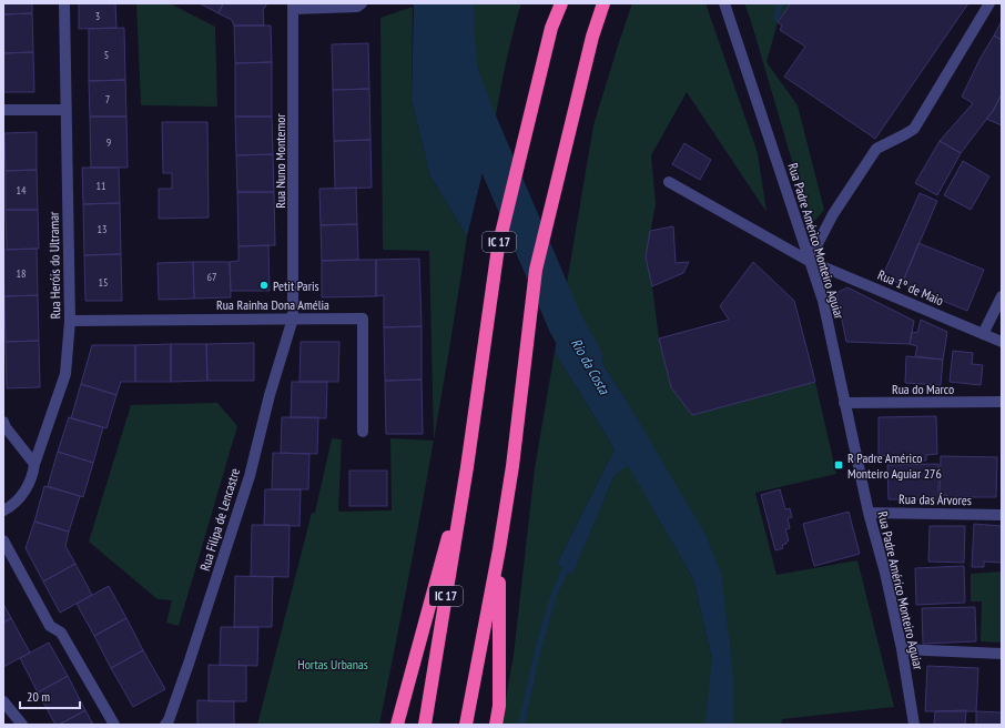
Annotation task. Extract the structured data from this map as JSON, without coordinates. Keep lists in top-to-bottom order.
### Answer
{
  "streets": {
    "highway": ["IC 17"],
    "street": [
      "Rua Nuno Montemor",
      "Rua Padre Américo Monteiro Aguiar",
      "Rua Heróis do Ultramar",
      "Rua 1º de Maio",
      "Rua Rainha Dona Amélia",
      "Rua do Marco",
      "Rua das Árvores",
      "Rua Filipa de Lencastre"
    ]
  },
  "crossings": [
    ["Rua Nuno Montemor", "Rua Rainha Dona Amélia"],
    ["Rua Nuno Montemor", "Rua Filipa de Lencastre"],
    ["Rua Padre Américo Monteiro Aguiar", "Rua 1º de Maio"],
    ["Rua Padre Américo Monteiro Aguiar", "Rua do Marco"],
    ["Rua Padre Américo Monteiro Aguiar", "Rua das Árvores"],
    ["Rua Heróis do Ultramar", "Rua Rainha Dona Amélia"],
    ["Rua Rainha Dona Amélia", "Rua Filipa de Lencastre"]
  ],
  "water": ["Rio da Costa"],
  "parks": ["Hortas Urbanas"],
  "places": {
    "other": ["Petit Paris"],
    "transit": ["R Padre Américo Monteiro Aguiar 276"]
  },
  "house_numbers": [
    "3",
    "5",
    "7",
    "9",
    "11",
    "14",
    "13",
    "18",
    "67",
    "15"
  ],
  "scale_bar": "20 m"
}
